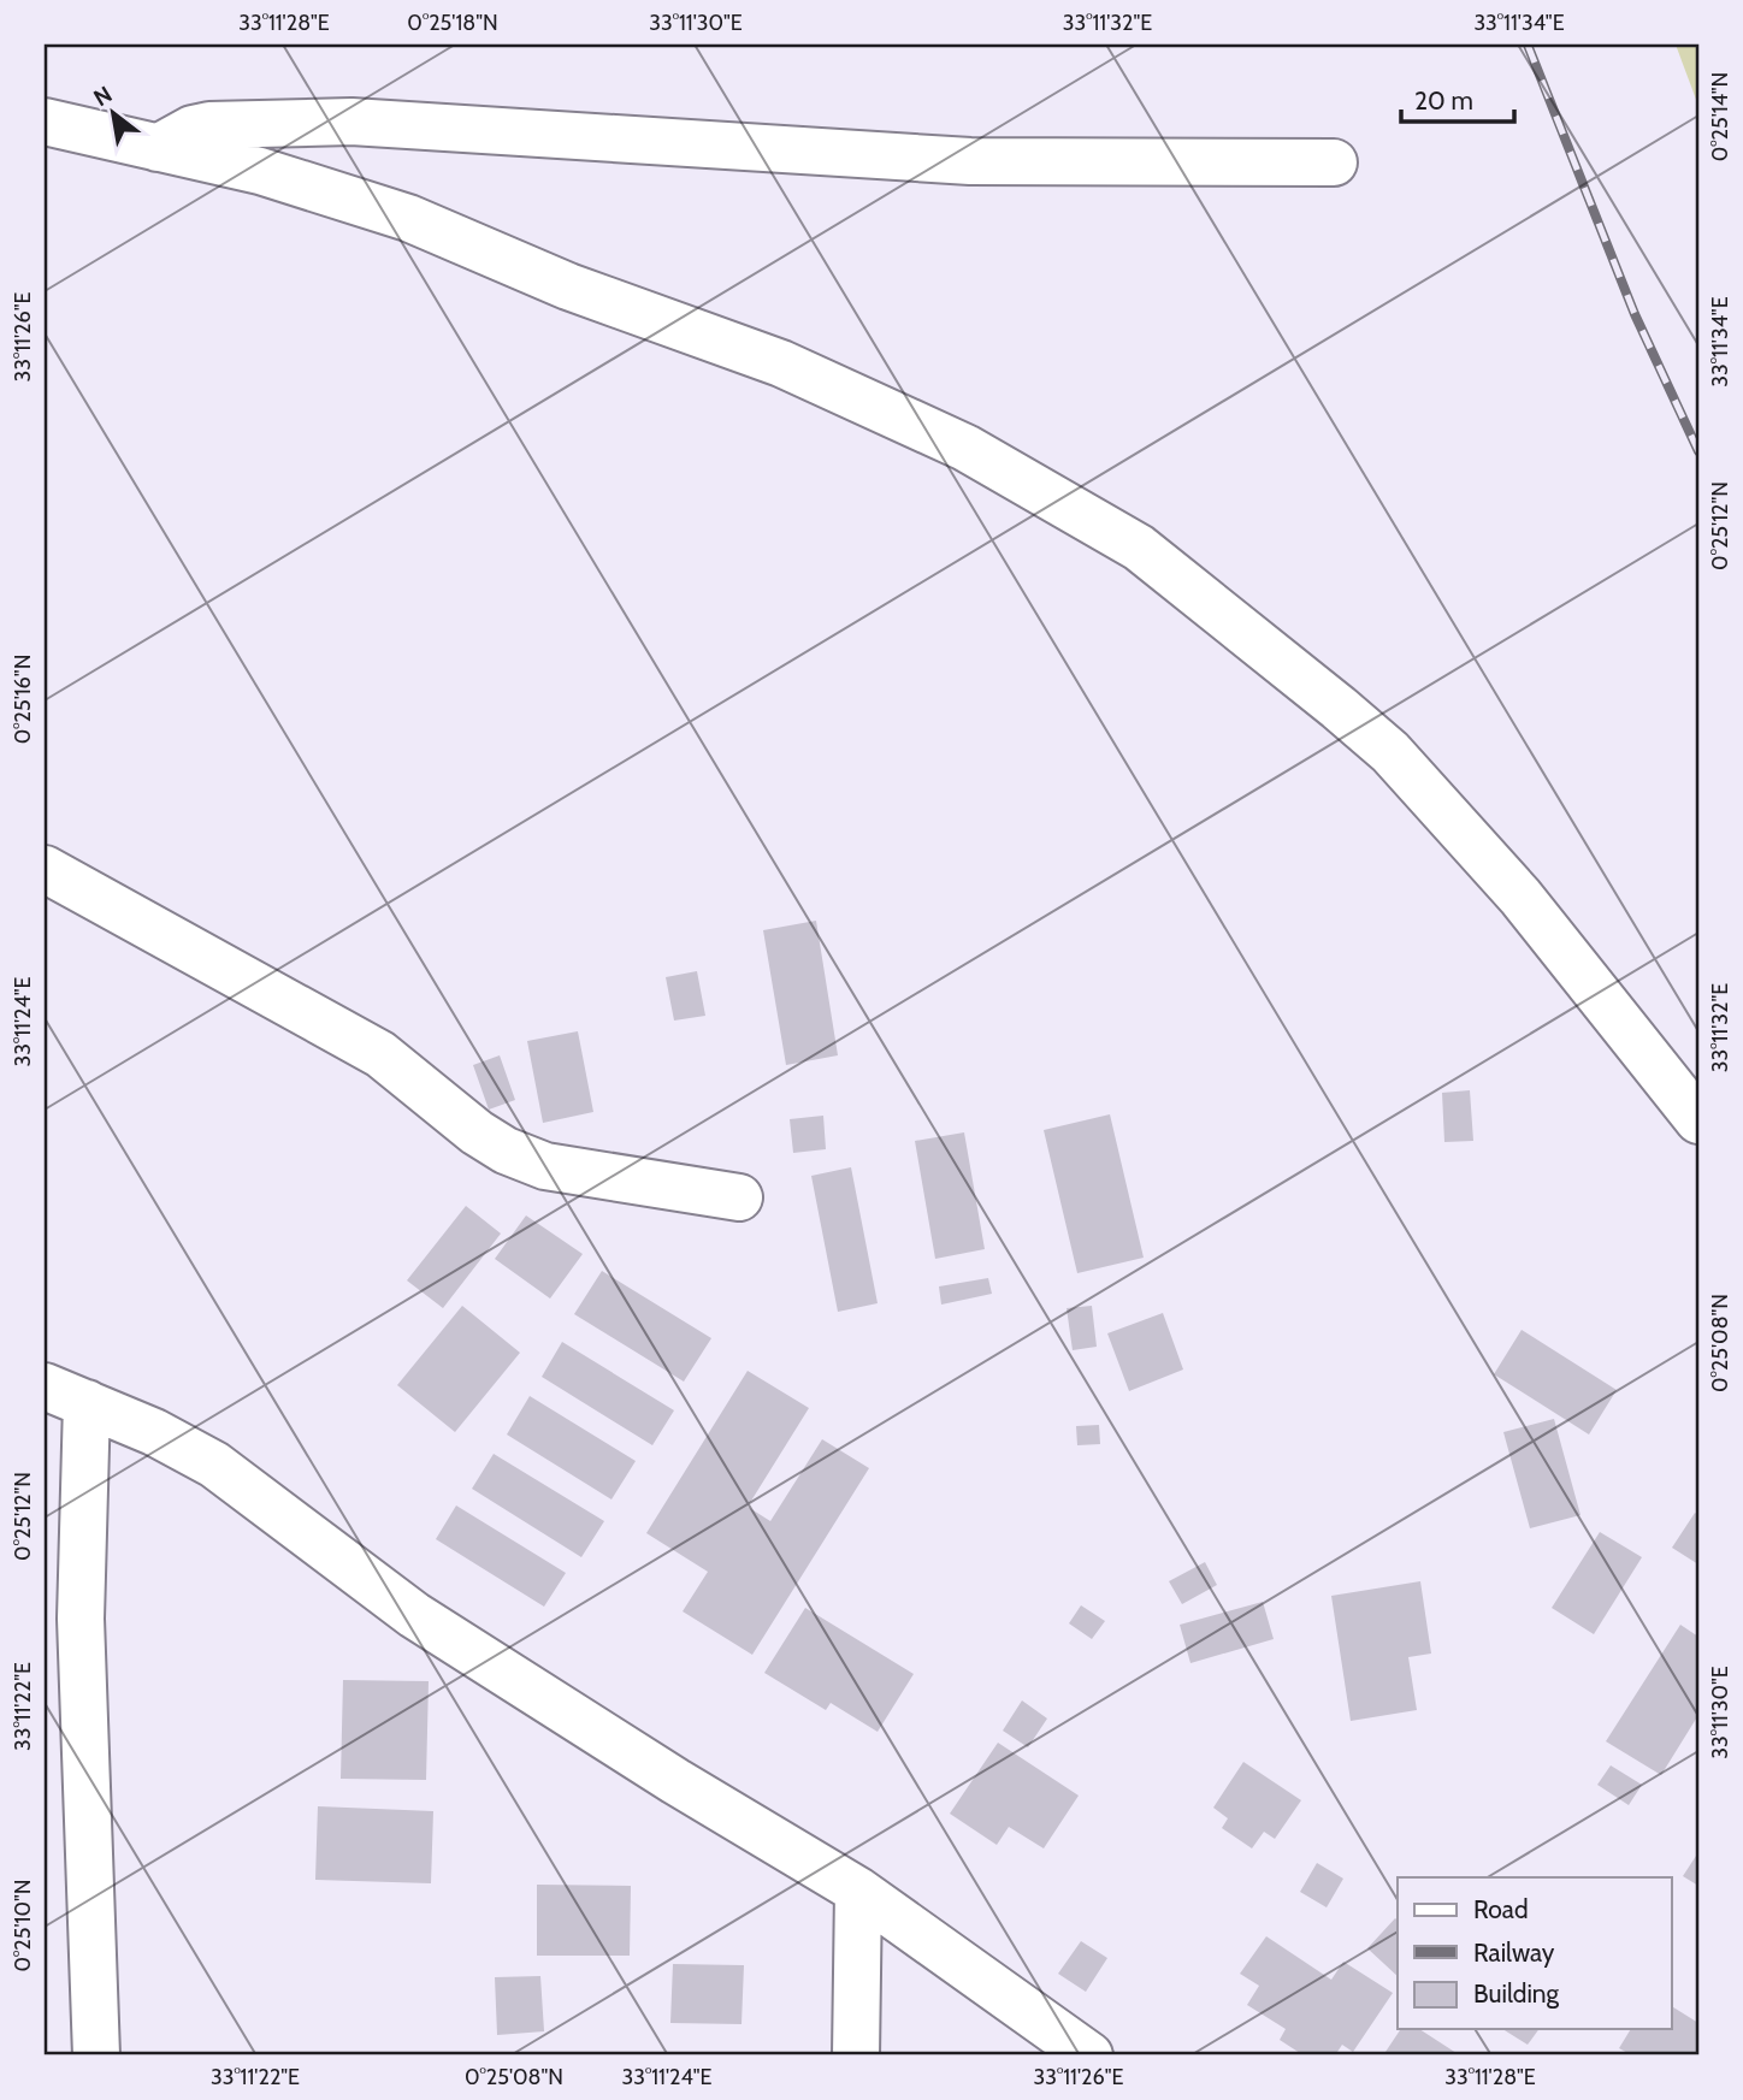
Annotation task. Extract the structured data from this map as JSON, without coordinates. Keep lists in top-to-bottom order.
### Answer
{
  "legend": ["Road", "Railway", "Building"],
  "scale_bar": "20 m",
  "north": "top left",
  "coordinates": [
    "33°11'28\"E",
    "0°25'18\"N",
    "33°11'30\"E",
    "33°11'32\"E",
    "33°11'34\"E",
    "0°25'14\"N",
    "33°11'26\"E",
    "0°25'12\"N",
    "0°25'16\"N",
    "33°11'24\"E",
    "0°25'08\"N",
    "33°11'22\"E",
    "0°25'10\"N"
  ]
}
